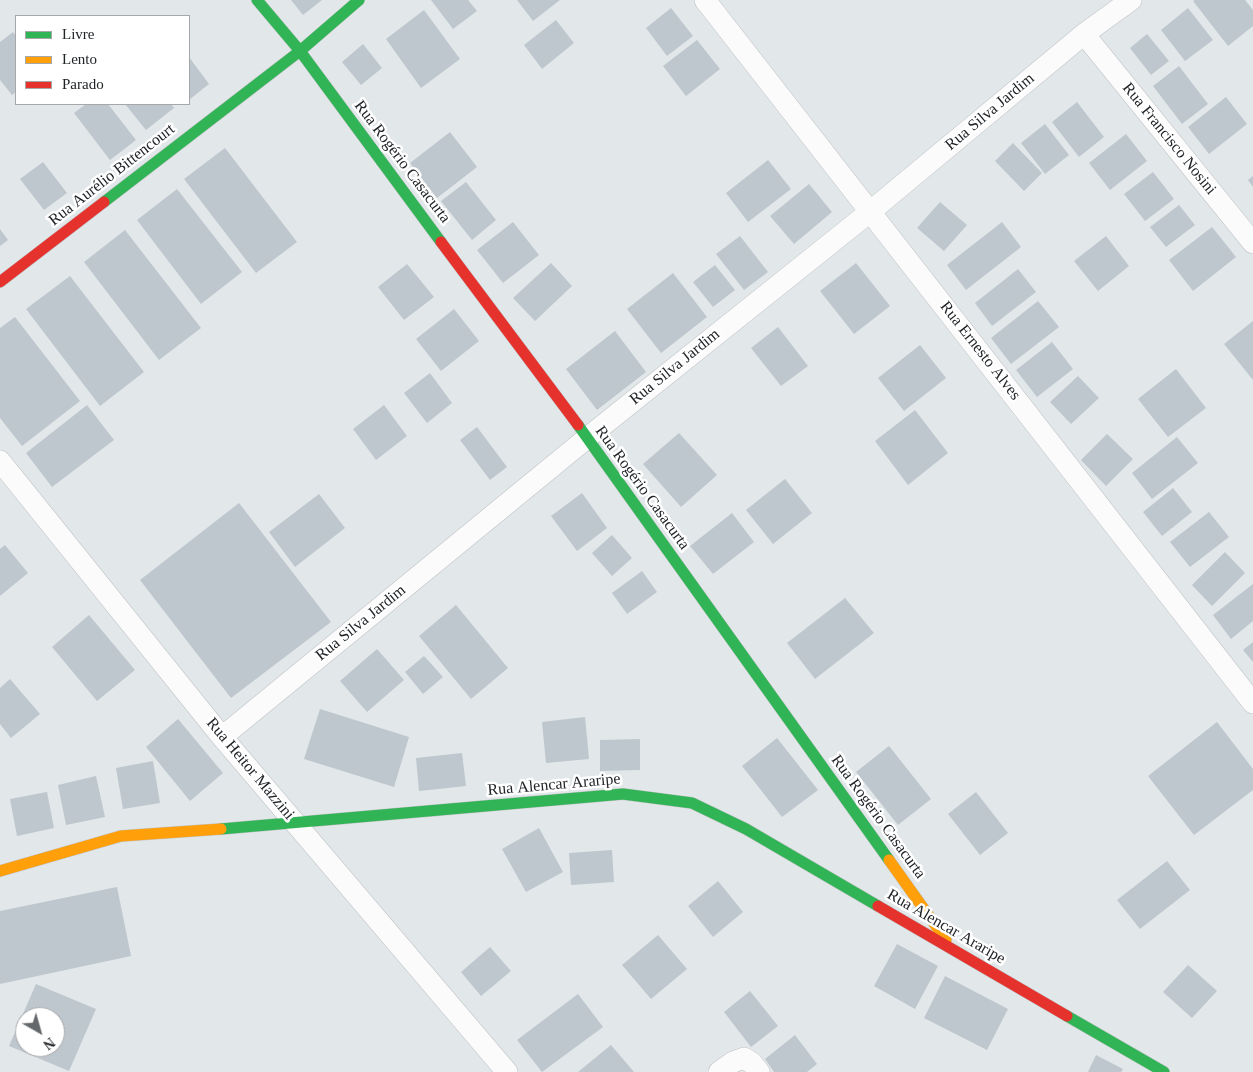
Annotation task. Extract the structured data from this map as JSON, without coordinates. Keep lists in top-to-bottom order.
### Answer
{
  "streets": {
    "street": [
      "Rua Silva Jardim",
      "Rua Francisco Nosini",
      "Rua Rogério Casacurta",
      "Rua Aurélio Bittencourt",
      "Rua Ernesto Alves",
      "Rua Heitor Mazzini",
      "Rua Alencar Araripe"
    ]
  },
  "crossings": [
    ["Rua Silva Jardim", "Rua Francisco Nosini"],
    ["Rua Silva Jardim", "Rua Rogério Casacurta"],
    ["Rua Silva Jardim", "Rua Ernesto Alves"],
    ["Rua Silva Jardim", "Rua Heitor Mazzini"],
    ["Rua Rogério Casacurta", "Rua Aurélio Bittencourt"],
    ["Rua Rogério Casacurta", "Rua Alencar Araripe"],
    ["Rua Heitor Mazzini", "Rua Alencar Araripe"]
  ],
  "legend": ["Livre", "Lento", "Parado"],
  "north": "bottom right"
}
